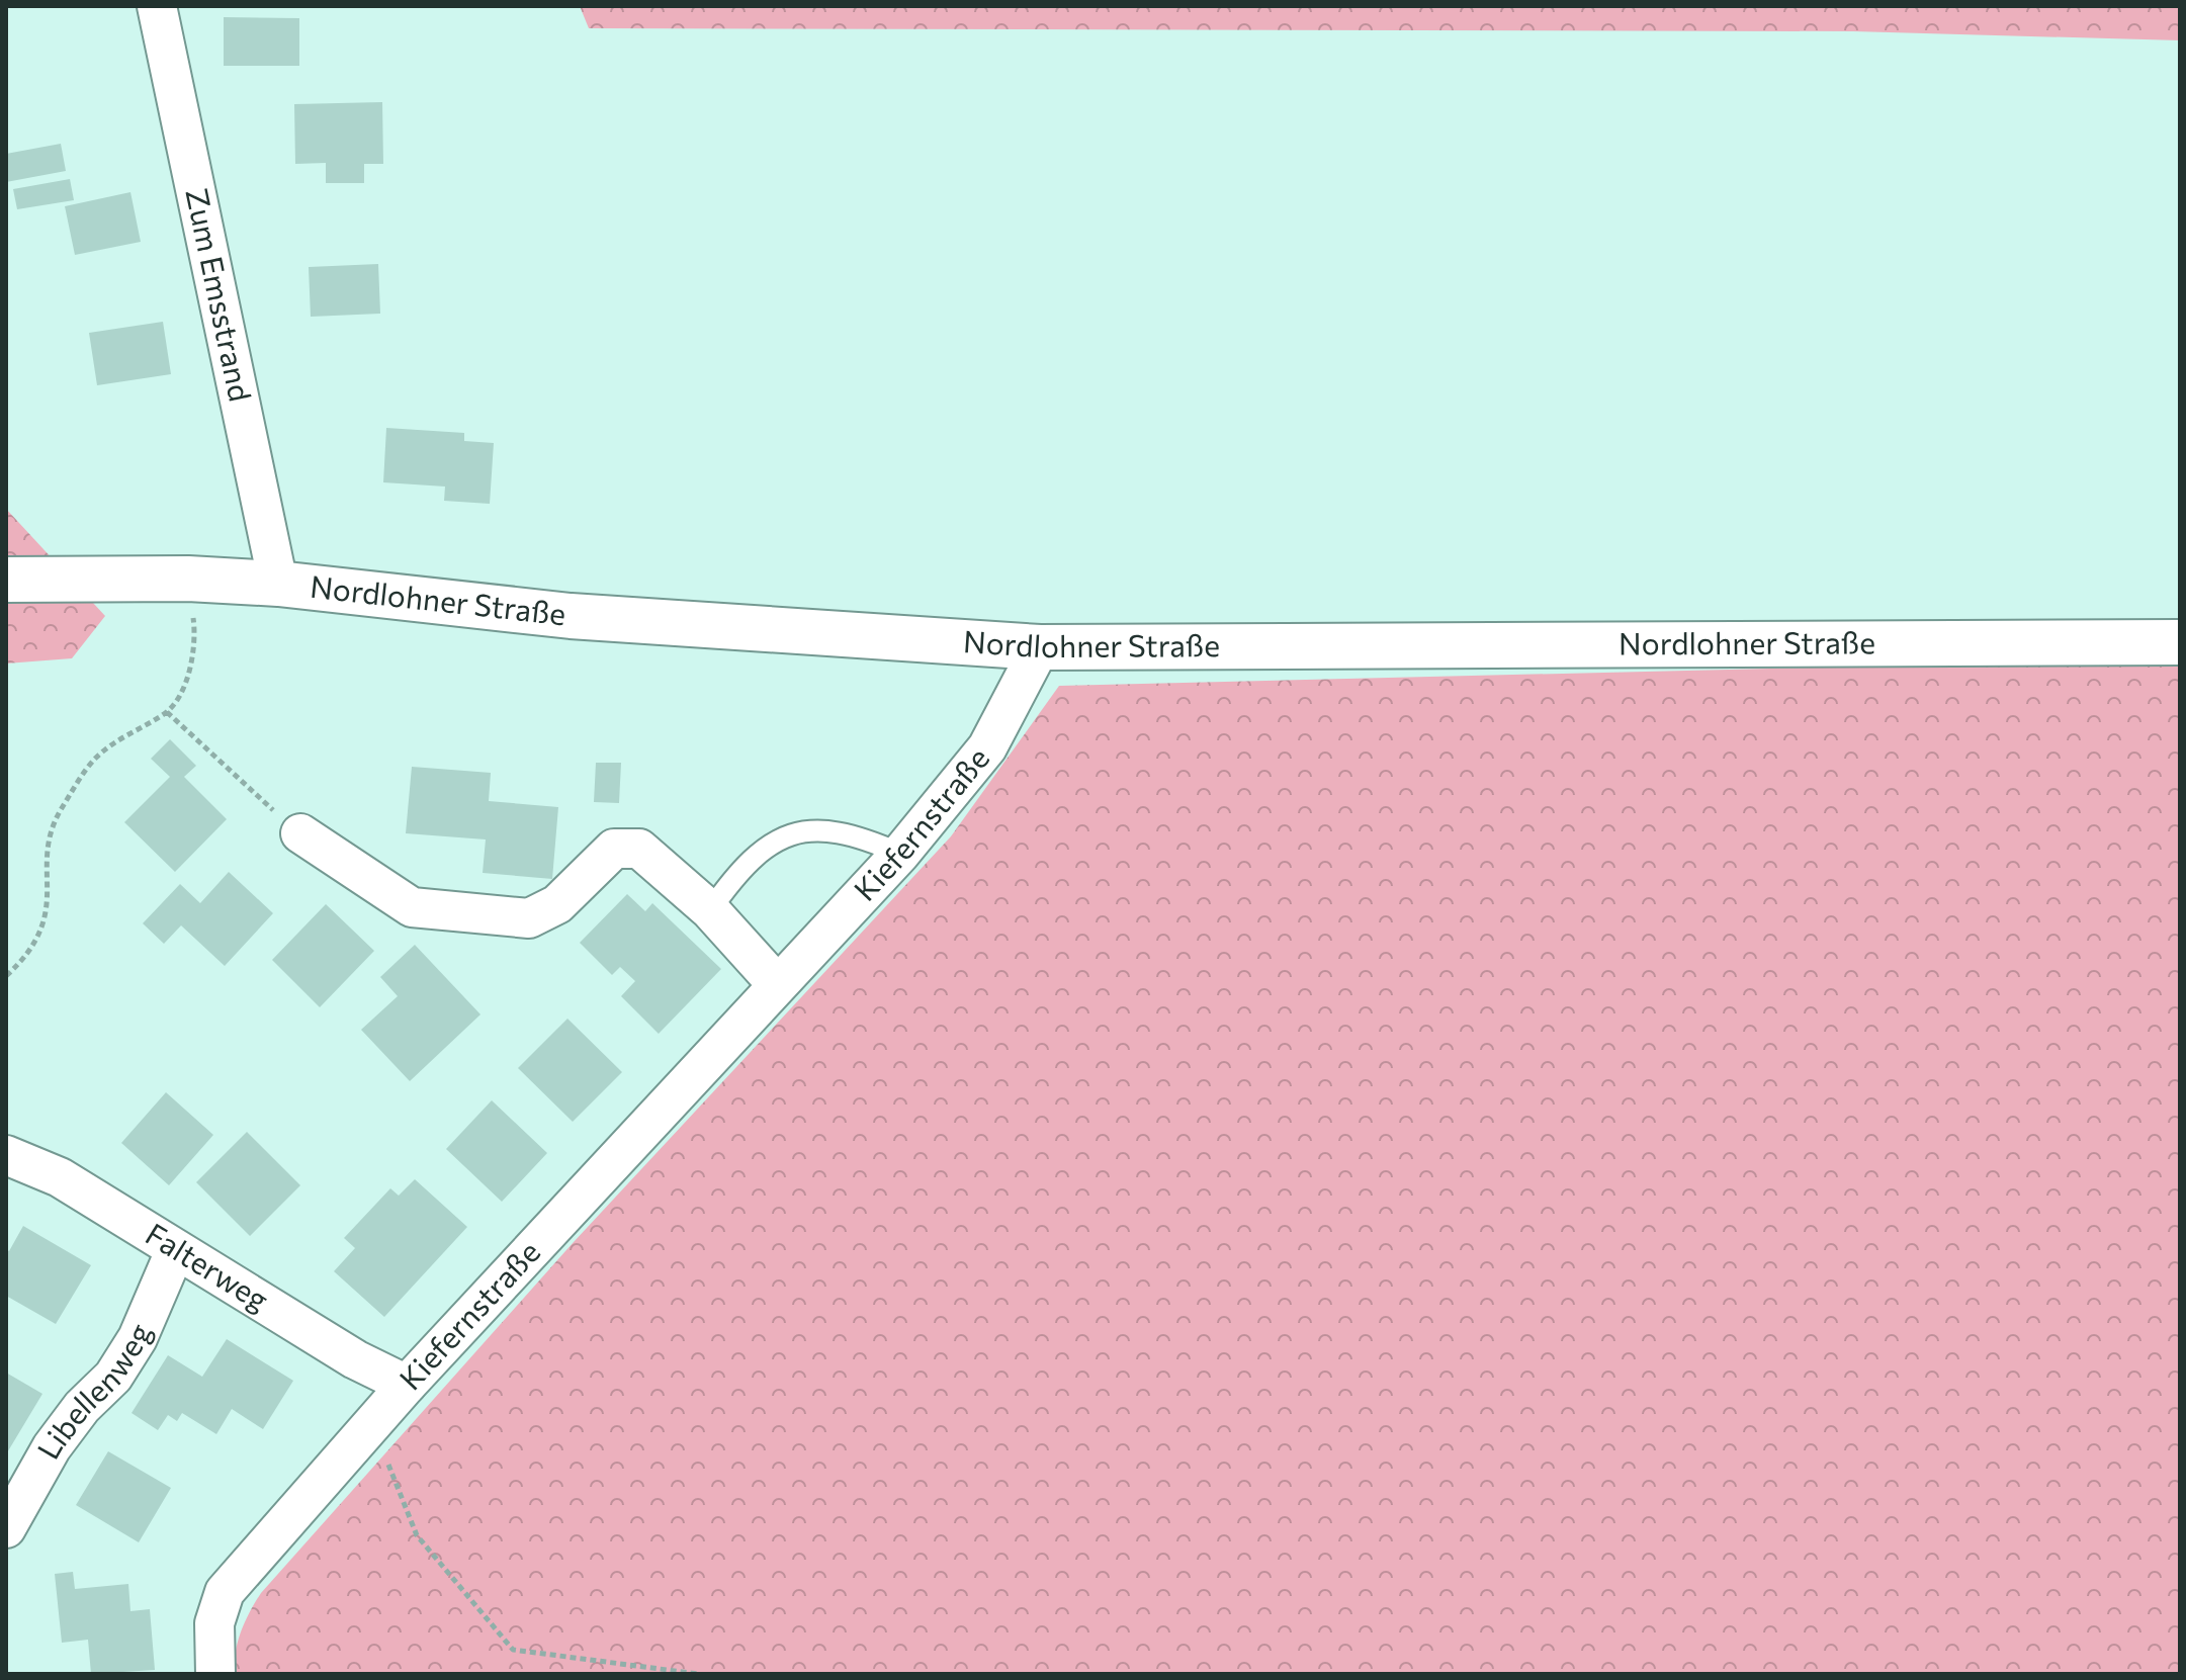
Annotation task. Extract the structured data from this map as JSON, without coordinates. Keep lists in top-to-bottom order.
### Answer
{
  "streets": {
    "street": [
      "Zum Emsstrand",
      "Nordlohner Straße",
      "Kiefernstraße",
      "Falterweg",
      "Libellenweg"
    ]
  },
  "crossings": [
    ["Zum Emsstrand", "Nordlohner Straße"],
    ["Nordlohner Straße", "Kiefernstraße"],
    ["Kiefernstraße", "Falterweg"],
    ["Falterweg", "Libellenweg"]
  ]
}
